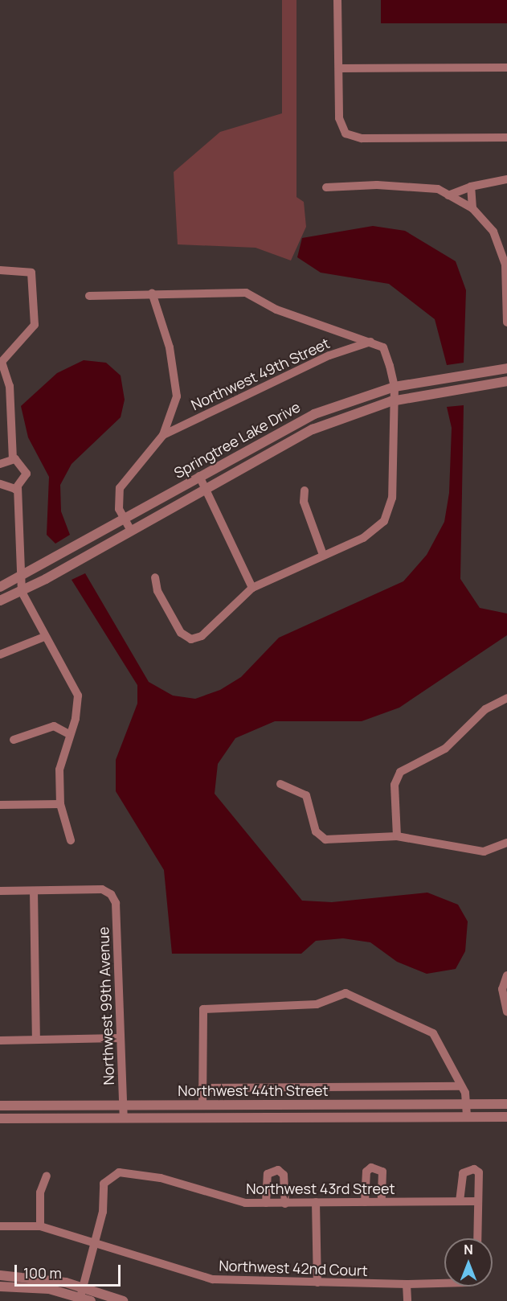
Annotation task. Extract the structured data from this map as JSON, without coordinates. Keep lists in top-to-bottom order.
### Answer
{
  "streets": {
    "street": [
      "Northwest 49th Street",
      "Springtree Lake Drive",
      "Northwest 99th Avenue",
      "Northwest 44th Street",
      "Northwest 43rd Street",
      "Northwest 42nd Court"
    ]
  },
  "crossings": [
    ["Northwest 99th Avenue", "Northwest 44th Street"],
    ["Northwest 43rd Street", "Northwest 42nd Court"]
  ],
  "scale_bar": "100 m",
  "north": "top"
}
